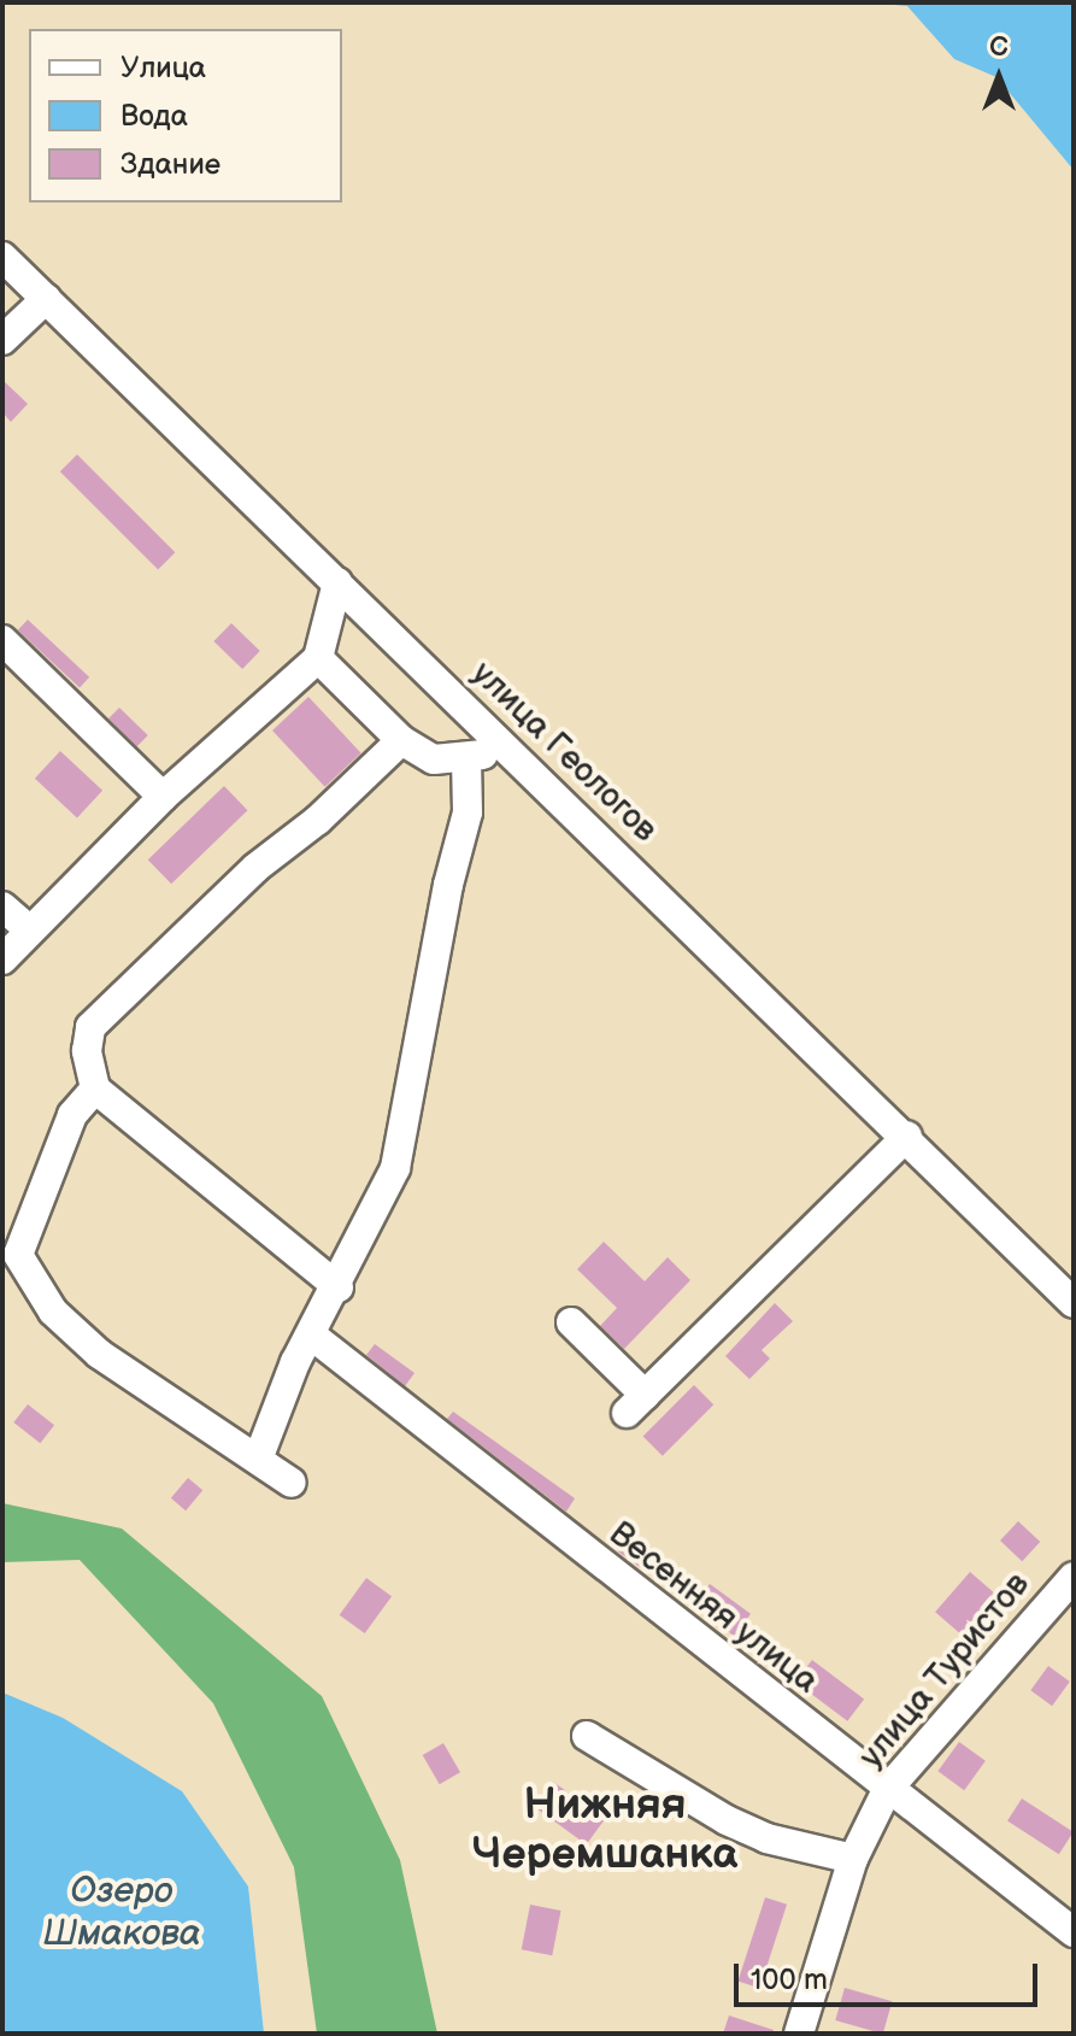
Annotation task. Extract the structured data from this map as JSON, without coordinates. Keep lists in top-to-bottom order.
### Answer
{
  "streets": {
    "street": ["улица Геологов", "Весенняя улица", "улица Туристов"]
  },
  "crossings": [
    ["Весенняя улица", "улица Туристов"]
  ],
  "districts": ["Нижняя Черемшанка"],
  "water": ["Озеро Шмакова"],
  "legend": ["Улица", "Вода", "Здание"],
  "scale_bar": "100 m",
  "north": "top"
}
